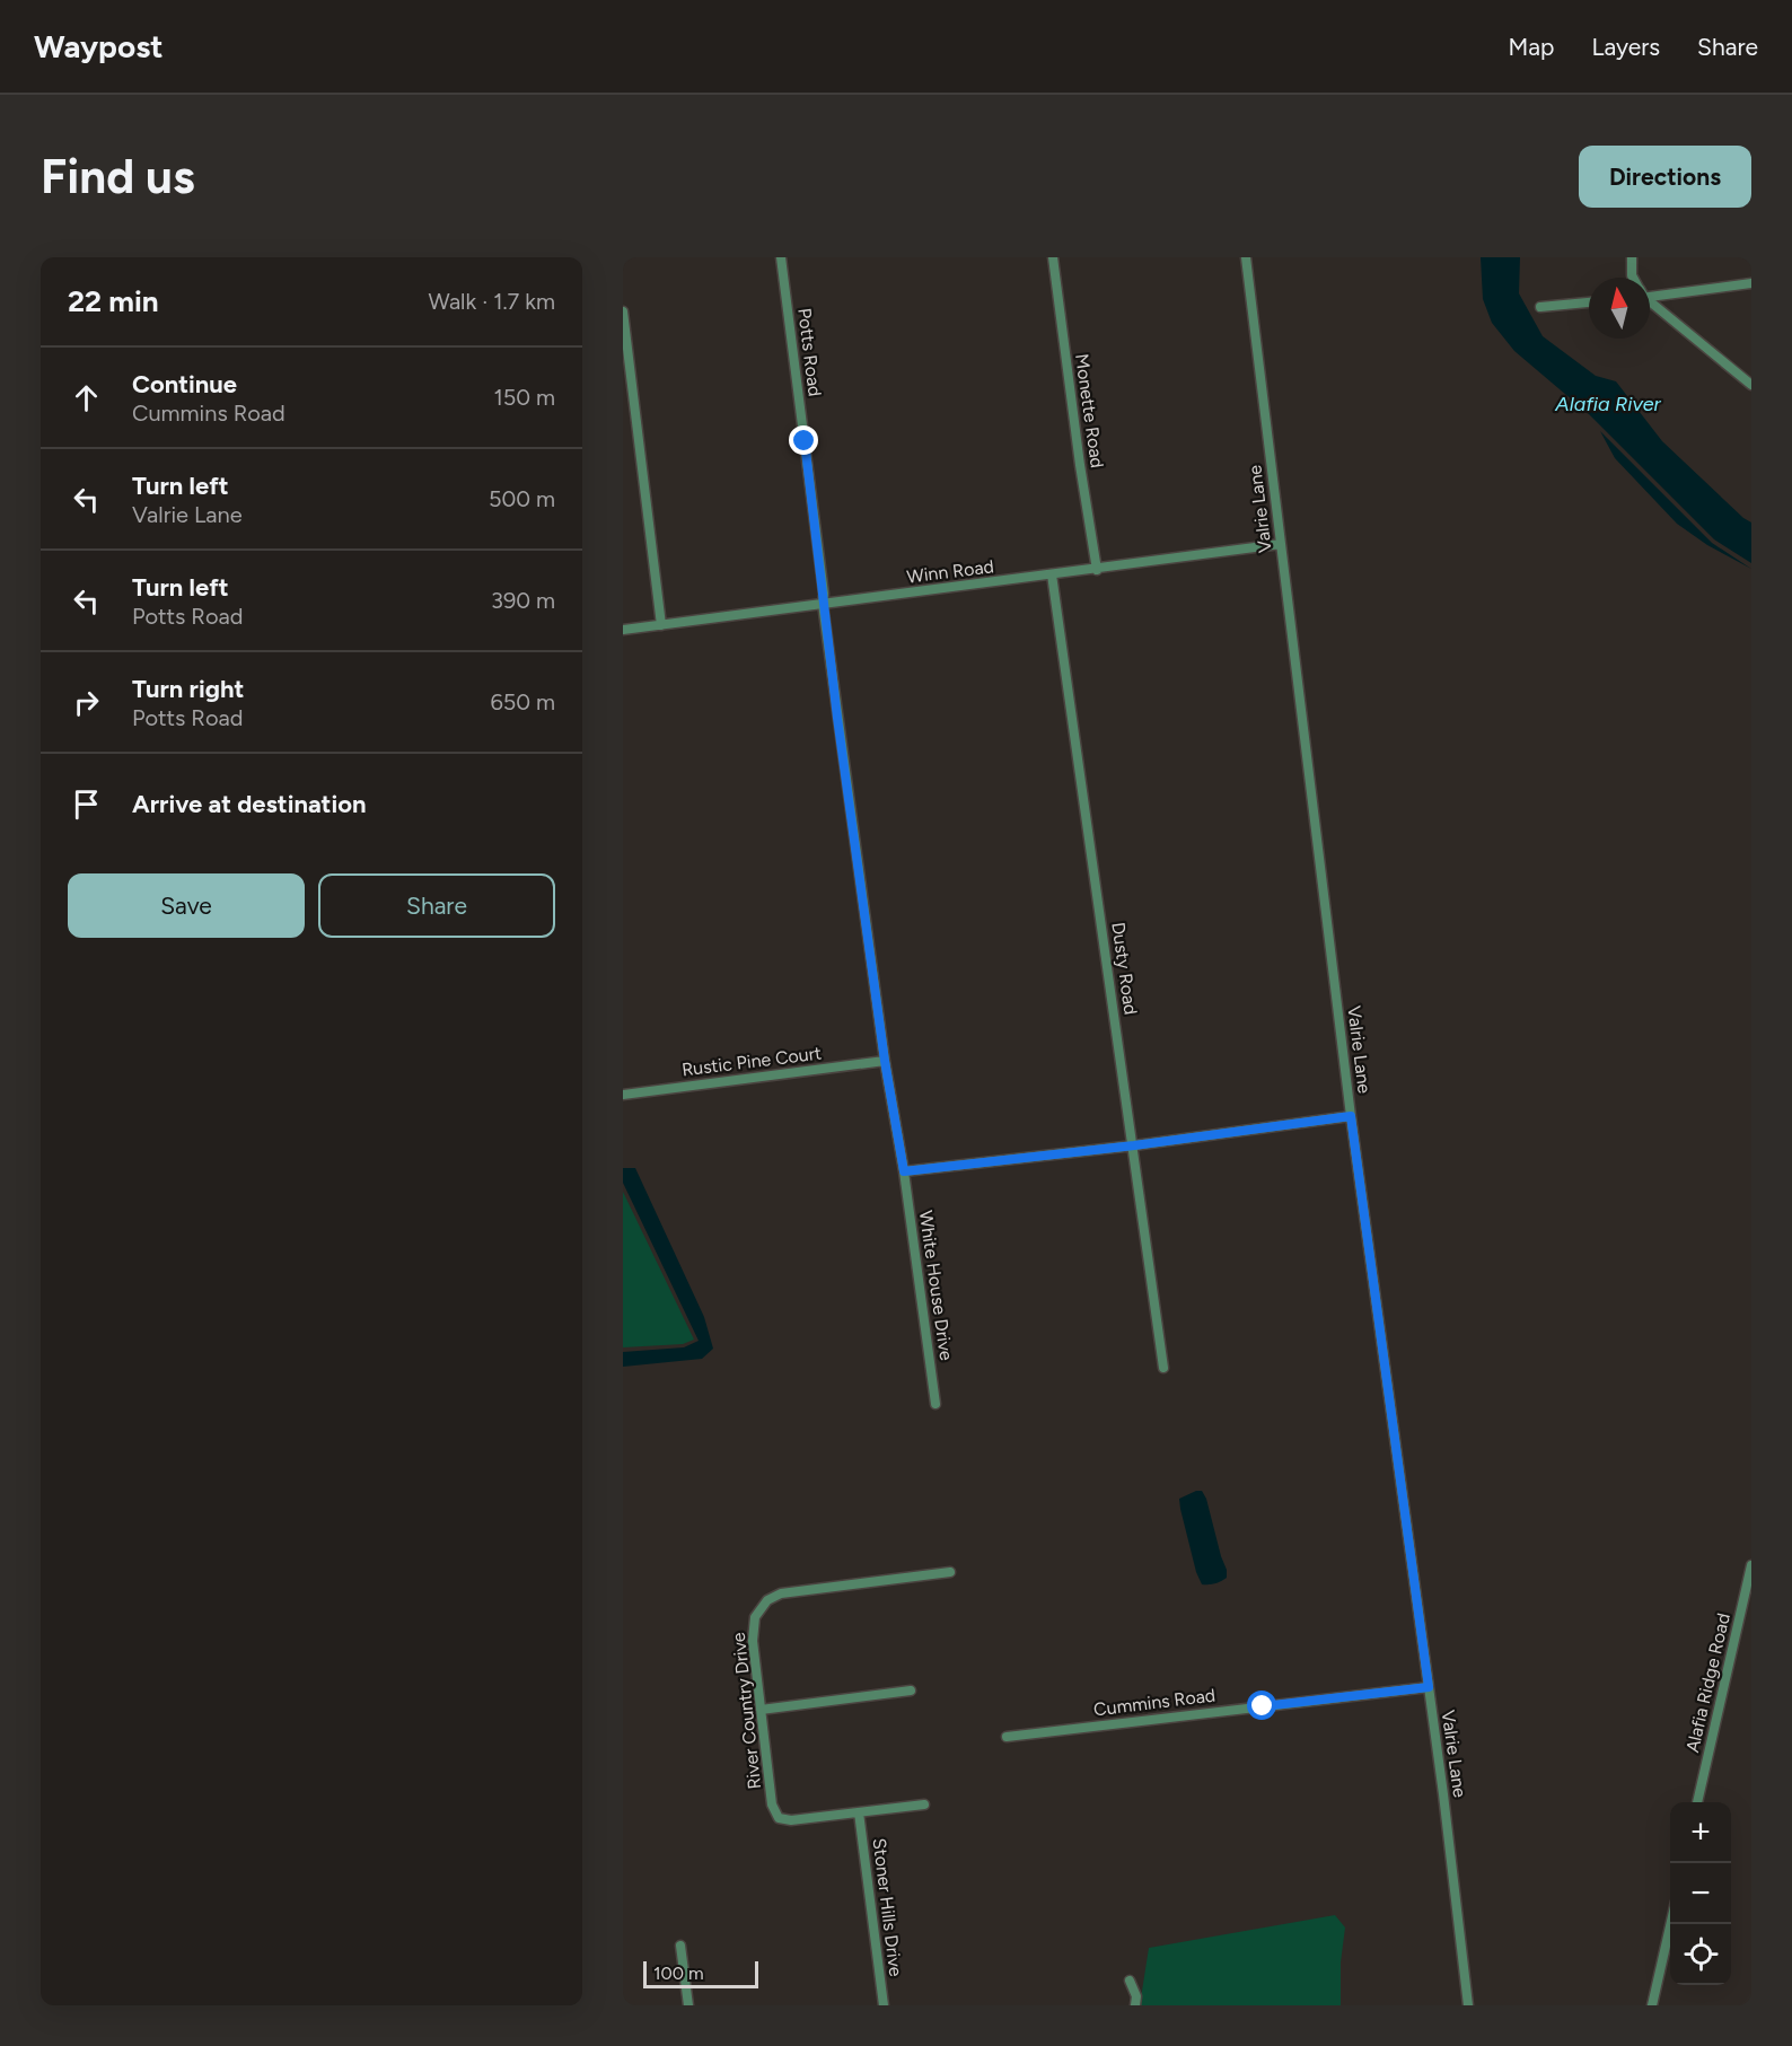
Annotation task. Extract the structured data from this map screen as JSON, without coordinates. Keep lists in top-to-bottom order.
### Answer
{
  "streets": {
    "street": [
      "Potts Road",
      "Monette Road",
      "Valrie Lane",
      "Winn Road",
      "Dusty Road",
      "Rustic Pine Court",
      "White House Drive",
      "Alafia Ridge Road",
      "Cummins Road",
      "River Country Drive",
      "Stoner Hills Drive"
    ]
  },
  "crossings": [
    ["Potts Road", "Winn Road"],
    ["Potts Road", "Rustic Pine Court"],
    ["Potts Road", "White House Drive"],
    ["Monette Road", "Winn Road"],
    ["Valrie Lane", "Winn Road"],
    ["Valrie Lane", "Cummins Road"],
    ["Winn Road", "Dusty Road"],
    ["River Country Drive", "Stoner Hills Drive"]
  ],
  "water": ["Alafia River"],
  "scale_bar": "100 m",
  "north": "top",
  "page": {
    "header": "Waypost",
    "nav": ["Map", "Layers", "Share"],
    "buttons": [
      "Directions",
      ["Save", "Share"]
    ],
    "title": "Find us",
    "heading": ["22 min", "Walk · 1.7 km"],
    "list": [
      ["Continue", "Cummins Road", "150 m"],
      ["Turn left", "Valrie Lane", "500 m"],
      ["Turn left", "Potts Road", "390 m"],
      ["Turn right", "Potts Road", "650 m"],
      "Arrive at destination"
    ],
    "map_buttons": ["+", "−"],
    "scale": "100 m"
  }
}
